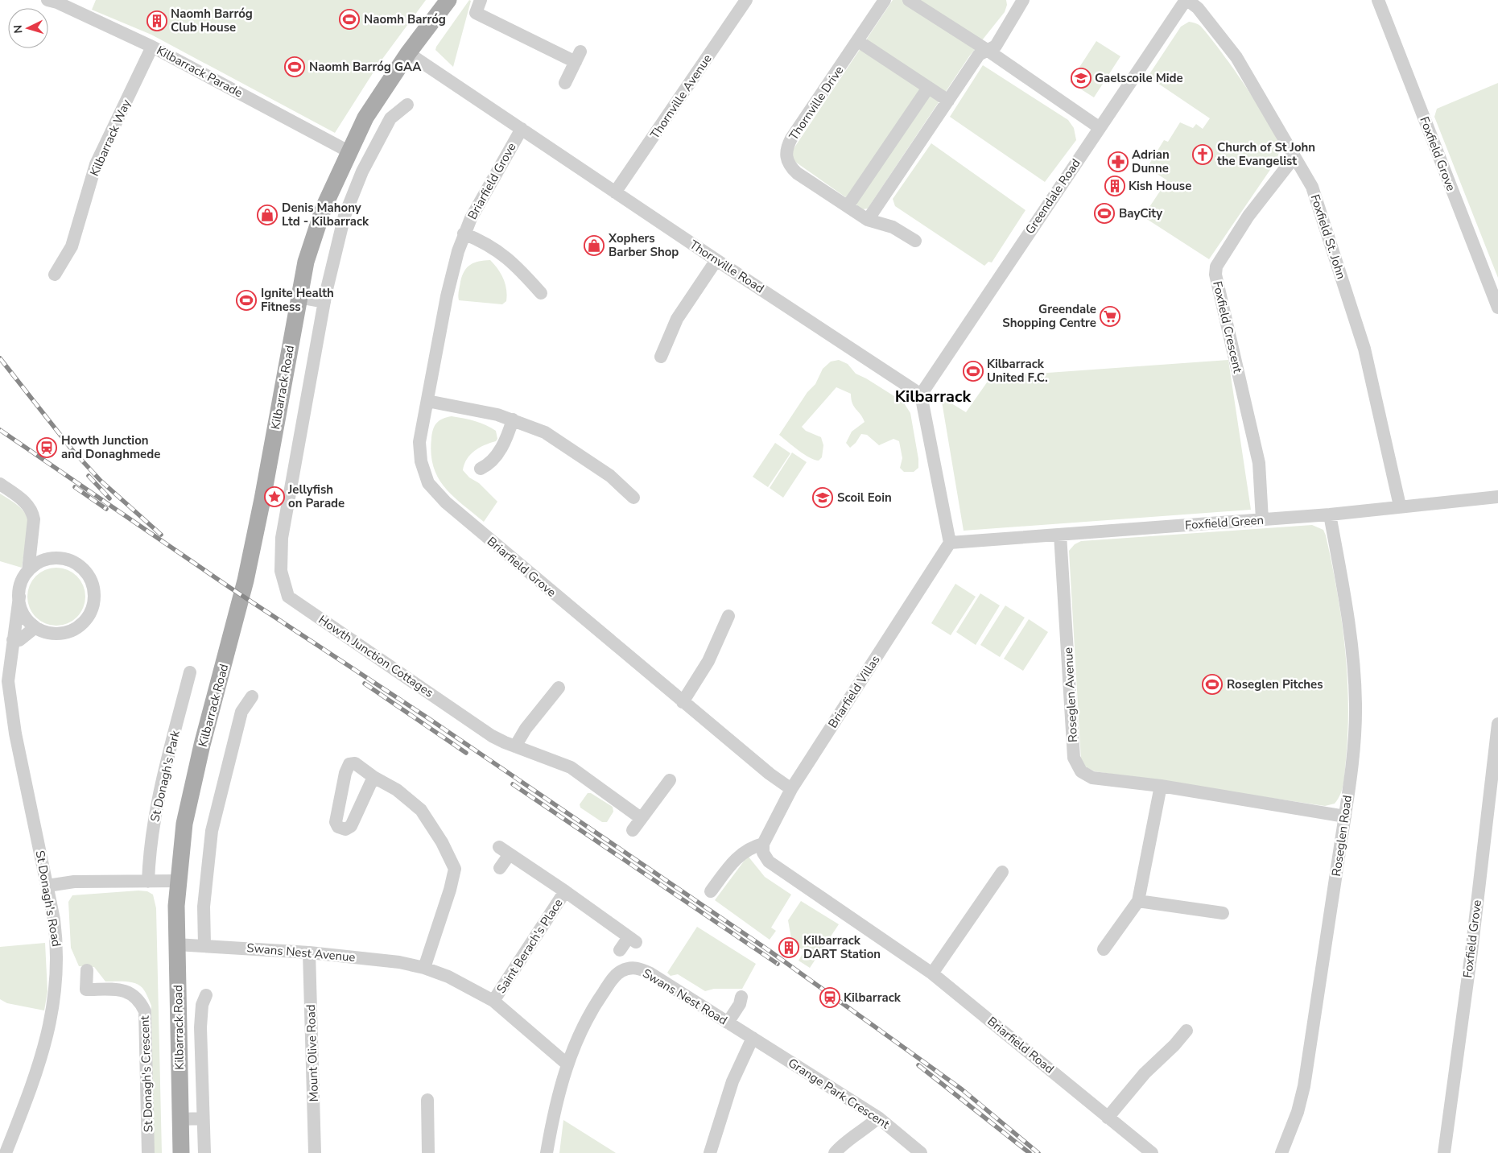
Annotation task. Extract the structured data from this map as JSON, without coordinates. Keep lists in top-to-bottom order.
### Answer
{
  "streets": {
    "main road": ["Kilbarrack Road"],
    "street": [
      "Kilbarrack Parade",
      "Thornville Avenue",
      "Thornville Drive",
      "Kilbarrack Way",
      "Foxfield Grove",
      "Briarfield Grove",
      "Greendale Road",
      "Foxfield St. John",
      "Thornville Road",
      "Foxfield Crescent",
      "Foxfield Green",
      "Howth Junction Cottages",
      "Briarfield Villas",
      "Roseglen Avenue",
      "St Donagh's Park",
      "Roseglen Road",
      "St Donagh's Road",
      "Saint Berach's Place",
      "Swans Nest Avenue",
      "Swans Nest Road",
      "Briarfield Road",
      "Mount Olive Road",
      "St Donagh's Crescent",
      "Grange Park Crescent"
    ]
  },
  "crossings": [
    ["Kilbarrack Parade", "Kilbarrack Way"],
    ["Kilbarrack Parade", "Kilbarrack Road"],
    ["Thornville Avenue", "Thornville Road"],
    ["Briarfield Grove", "Thornville Road"],
    ["Briarfield Grove", "Briarfield Villas"],
    ["Greendale Road", "Foxfield St. John"],
    ["Greendale Road", "Thornville Road"],
    ["Foxfield St. John", "Foxfield Crescent"],
    ["Foxfield St. John", "Foxfield Green"],
    ["Thornville Road", "Kilbarrack Road"],
    ["Foxfield Crescent", "Foxfield Green"],
    ["Kilbarrack Road", "Swans Nest Avenue"],
    ["Foxfield Green", "Briarfield Villas"],
    ["Foxfield Green", "Roseglen Avenue"],
    ["Foxfield Green", "Roseglen Road"],
    ["Briarfield Villas", "Briarfield Road"],
    ["Roseglen Avenue", "Roseglen Road"],
    ["Saint Berach's Place", "Swans Nest Avenue"],
    ["Swans Nest Avenue", "Swans Nest Road"],
    ["Swans Nest Avenue", "Mount Olive Road"],
    ["Swans Nest Road", "Grange Park Crescent"]
  ],
  "districts": ["Kilbarrack"],
  "places": {
    "sports": [
      "Naomh Barróg",
      "Naomh Barróg GAA",
      "BayCity",
      "Ignite Health Fitness",
      "Kilbarrack United F.C.",
      "Roseglen Pitches"
    ],
    "building": ["Naomh Barróg Club House", "Kish House", "Kilbarrack DART Station"],
    "school or university": ["Gaelscoile Mide", "Scoil Eoin"],
    "church": ["Church of St John the Evangelist"],
    "pharmacy": ["Adrian Dunne"],
    "shop": ["Denis Mahony Ltd - Kilbarrack", "Xophers Barber Shop"],
    "supermarket": ["Greendale Shopping Centre"],
    "station": ["Howth Junction and Donaghmede", "Kilbarrack"],
    "place": ["Jellyfish on Parade"]
  },
  "north": "left"
}
